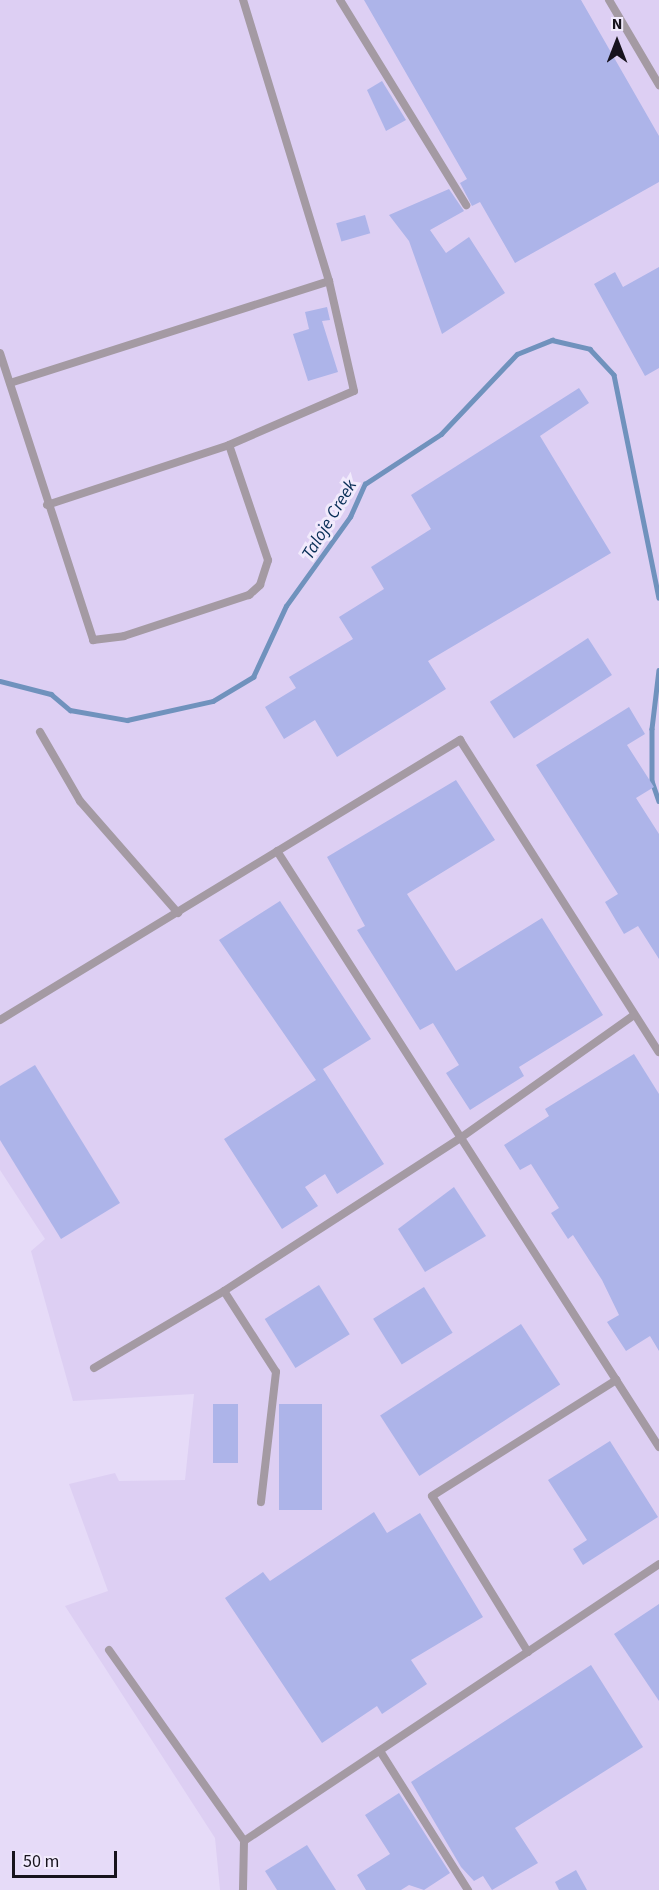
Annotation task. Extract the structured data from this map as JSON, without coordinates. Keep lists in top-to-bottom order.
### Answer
{
  "water": ["Taloje Creek"],
  "scale_bar": "50 m",
  "north": "top"
}
